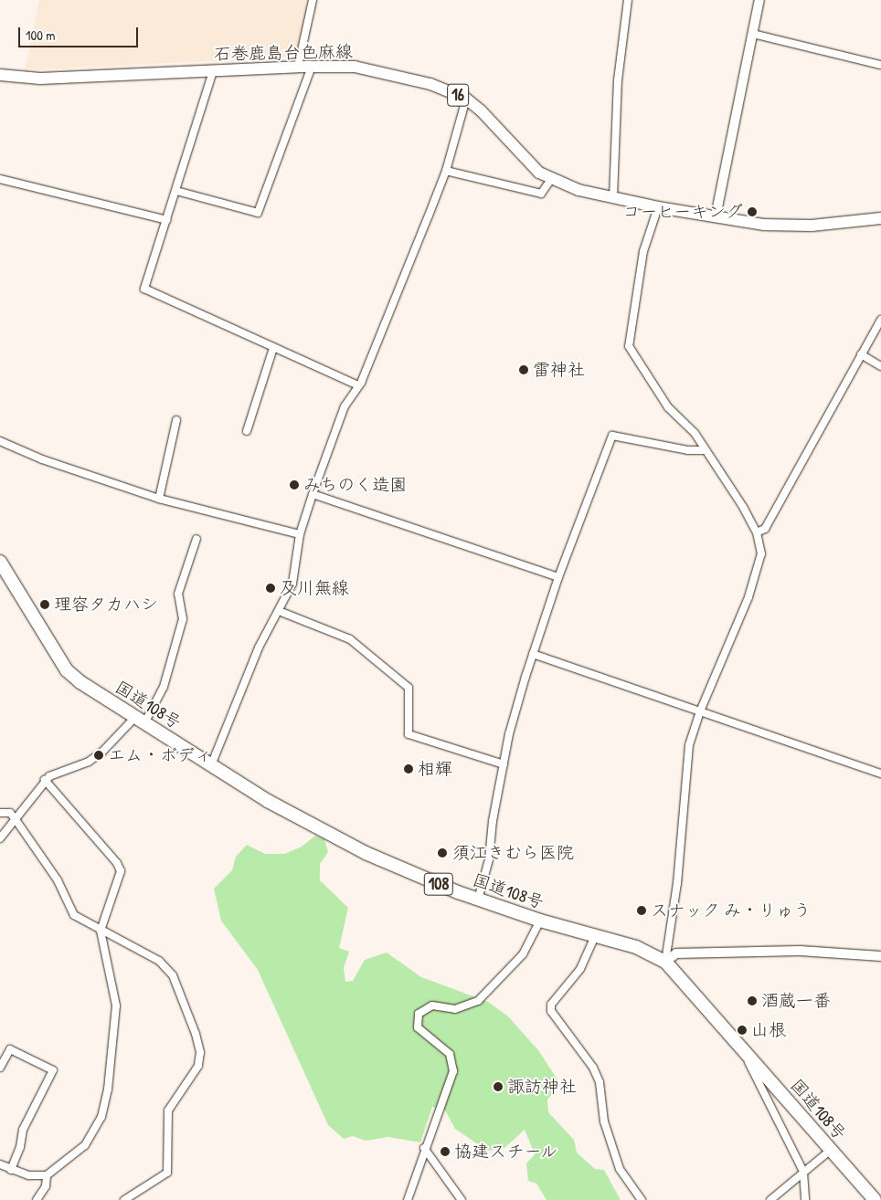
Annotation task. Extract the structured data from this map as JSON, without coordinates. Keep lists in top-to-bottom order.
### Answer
{
  "streets": {
    "highway": ["国道108号", "108"],
    "main road": ["石巻鹿島台色麻線", "16"]
  },
  "places": [
    "コーヒーキング",
    "雷神社",
    "みちのく造園",
    "及川無線",
    "理容タカハシ",
    "エム・ボディ",
    "相輝",
    "須江きむら医院",
    "スナック み・りゅう",
    "酒蔵一番",
    "山根",
    "諏訪神社",
    "協建スチール"
  ],
  "scale_bar": "100 m"
}
